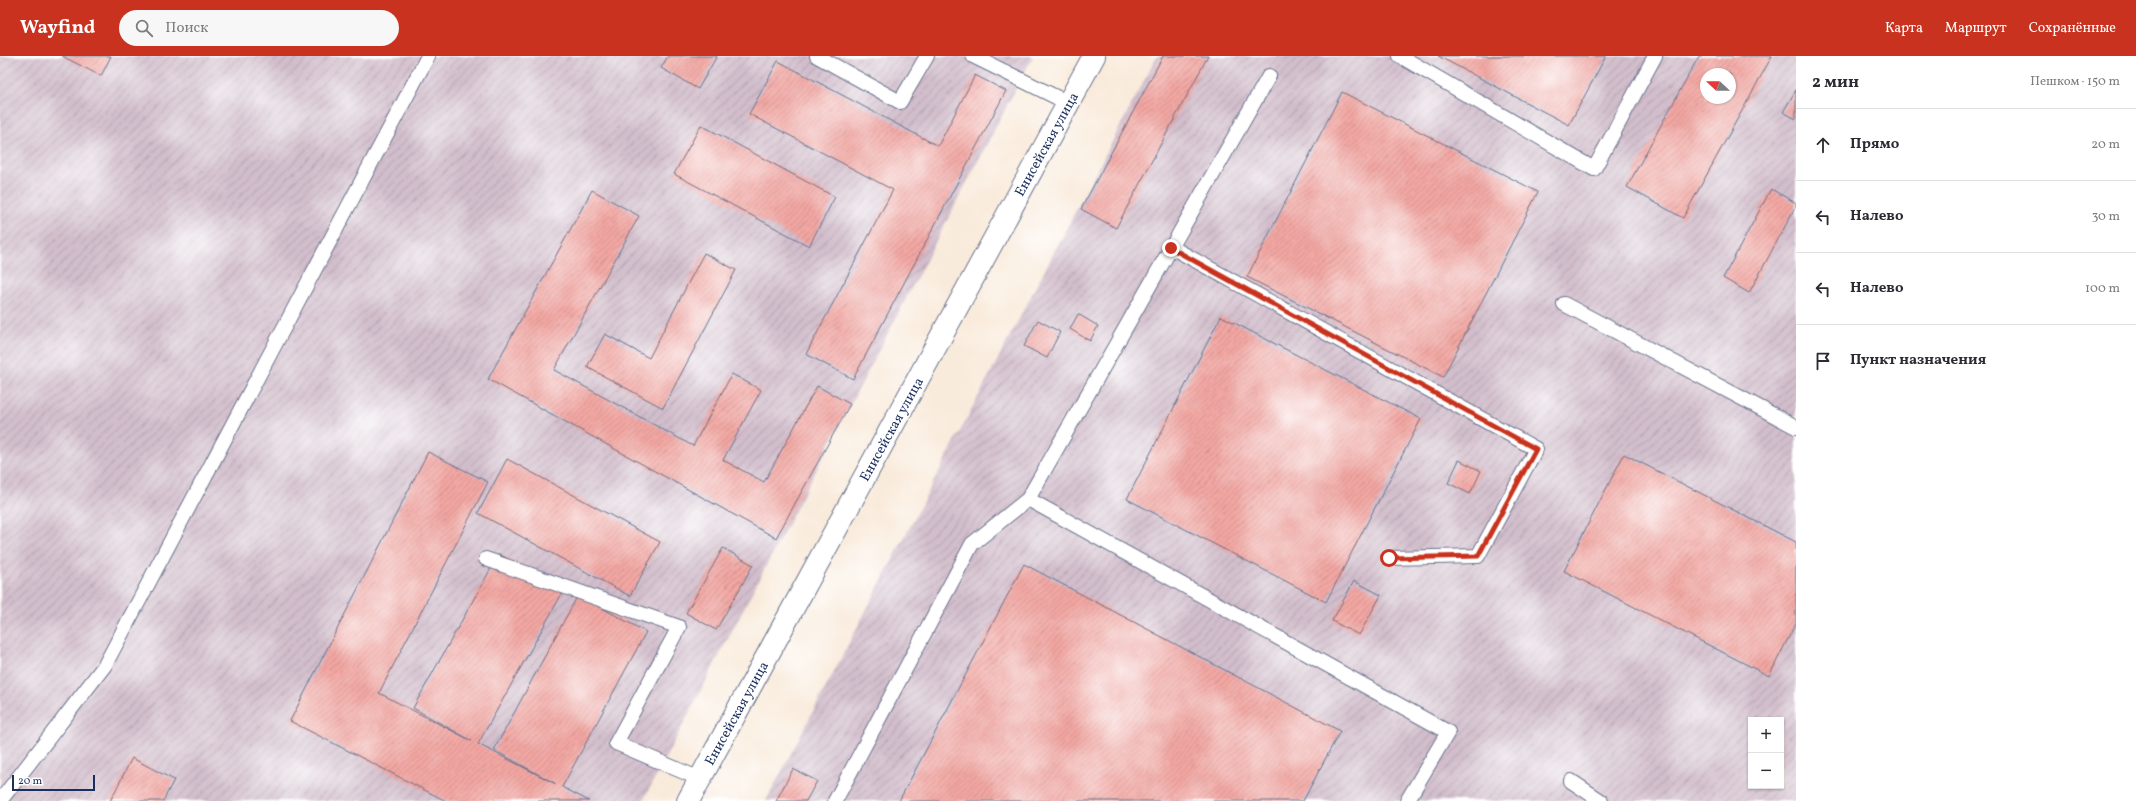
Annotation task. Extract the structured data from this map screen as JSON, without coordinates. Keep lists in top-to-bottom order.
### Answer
{
  "streets": {
    "street": ["Енисейская улица"]
  },
  "scale_bar": "20 m",
  "north": "left",
  "page": {
    "header": "Wayfind",
    "search": "Поиск",
    "nav": ["Карта", "Маршрут", "Сохранённые"],
    "heading": ["2 мин", "Пешком · 150 m"],
    "list": [
      ["Прямо", "20 m"],
      ["Налево", "30 m"],
      ["Налево", "100 m"],
      "Пункт назначения"
    ],
    "map_buttons": ["+", "−"],
    "scale": "20 m"
  }
}
